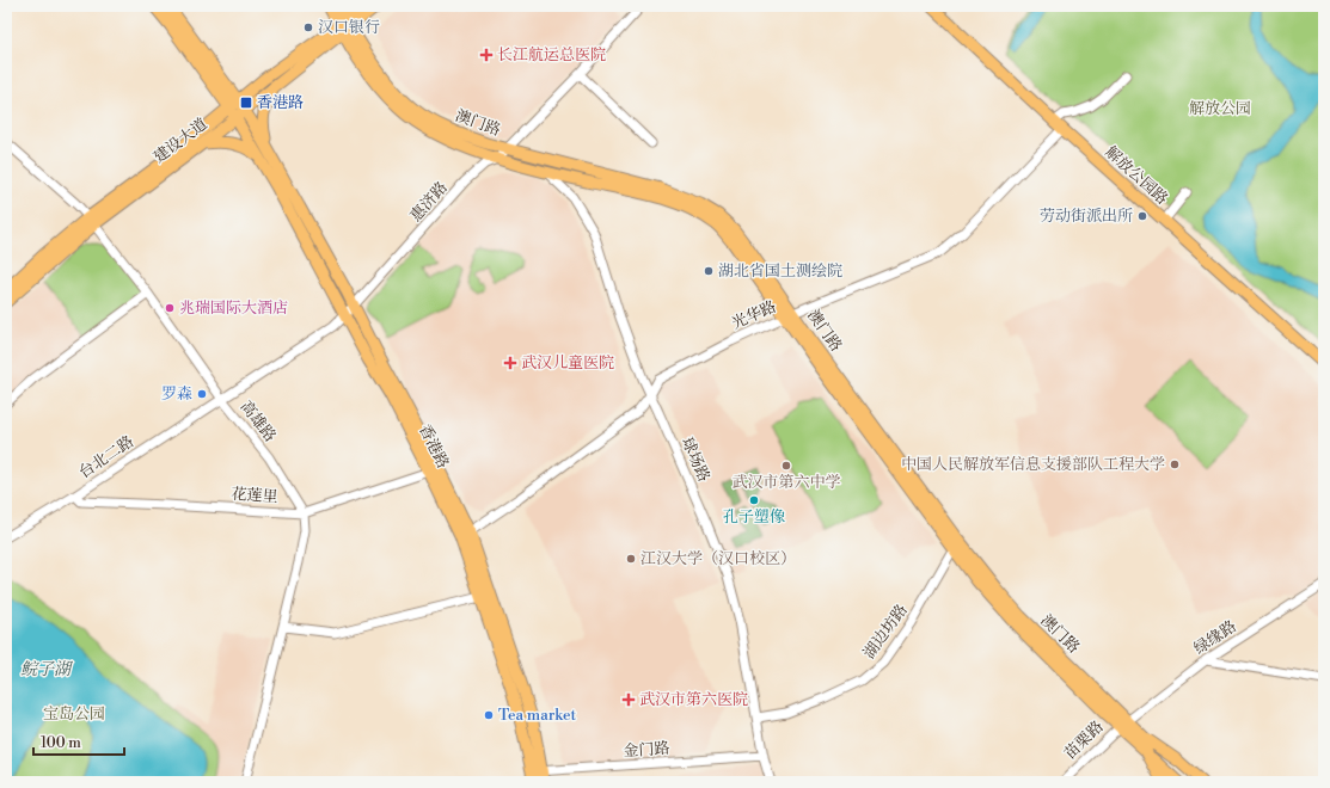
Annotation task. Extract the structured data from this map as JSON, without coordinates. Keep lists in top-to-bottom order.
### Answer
{
  "streets": {
    "main road": [
      "澳门路",
      "建设大道",
      "解放公园路",
      "香港路"
    ],
    "street": [
      "惠济路",
      "光华路",
      "高雄路",
      "台北二路",
      "球场路",
      "花莲里",
      "湖边坊路",
      "绿缘路",
      "苗栗路",
      "金门路"
    ]
  },
  "crossings": [
    ["澳门路", "建设大道"],
    ["澳门路", "惠济路"],
    ["澳门路", "光华路"],
    ["澳门路", "球场路"],
    ["澳门路", "湖边坊路"],
    ["澳门路", "绿缘路"],
    ["澳门路", "苗栗路"],
    ["建设大道", "高雄路"],
    ["建设大道", "香港路"],
    ["解放公园路", "光华路"],
    ["惠济路", "高雄路"],
    ["惠济路", "香港路"],
    ["惠济路", "台北二路"],
    ["光华路", "香港路"],
    ["光华路", "球场路"],
    ["高雄路", "台北二路"],
    ["高雄路", "花莲里"],
    ["香港路", "花莲里"],
    ["香港路", "金门路"],
    ["台北二路", "花莲里"],
    ["球场路", "湖边坊路"],
    ["球场路", "金门路"],
    ["绿缘路", "苗栗路"]
  ],
  "water": ["鲩子湖"],
  "parks": ["解放公园", "宝岛公园"],
  "places": {
    "other": [
      "汉口银行",
      "劳动街派出所",
      "湖北省国土测绘院",
      "兆瑞国际大酒店",
      "罗森",
      "中国人民解放军信息支援部队工程大学",
      "武汉市第六中学",
      "孔子塑像",
      "江汉大学（汉口校区）",
      "Tea market"
    ],
    "health": ["长江航运总医院", "武汉儿童医院", "武汉市第六医院"],
    "transit": ["香港路"]
  },
  "scale_bar": "100 m"
}
